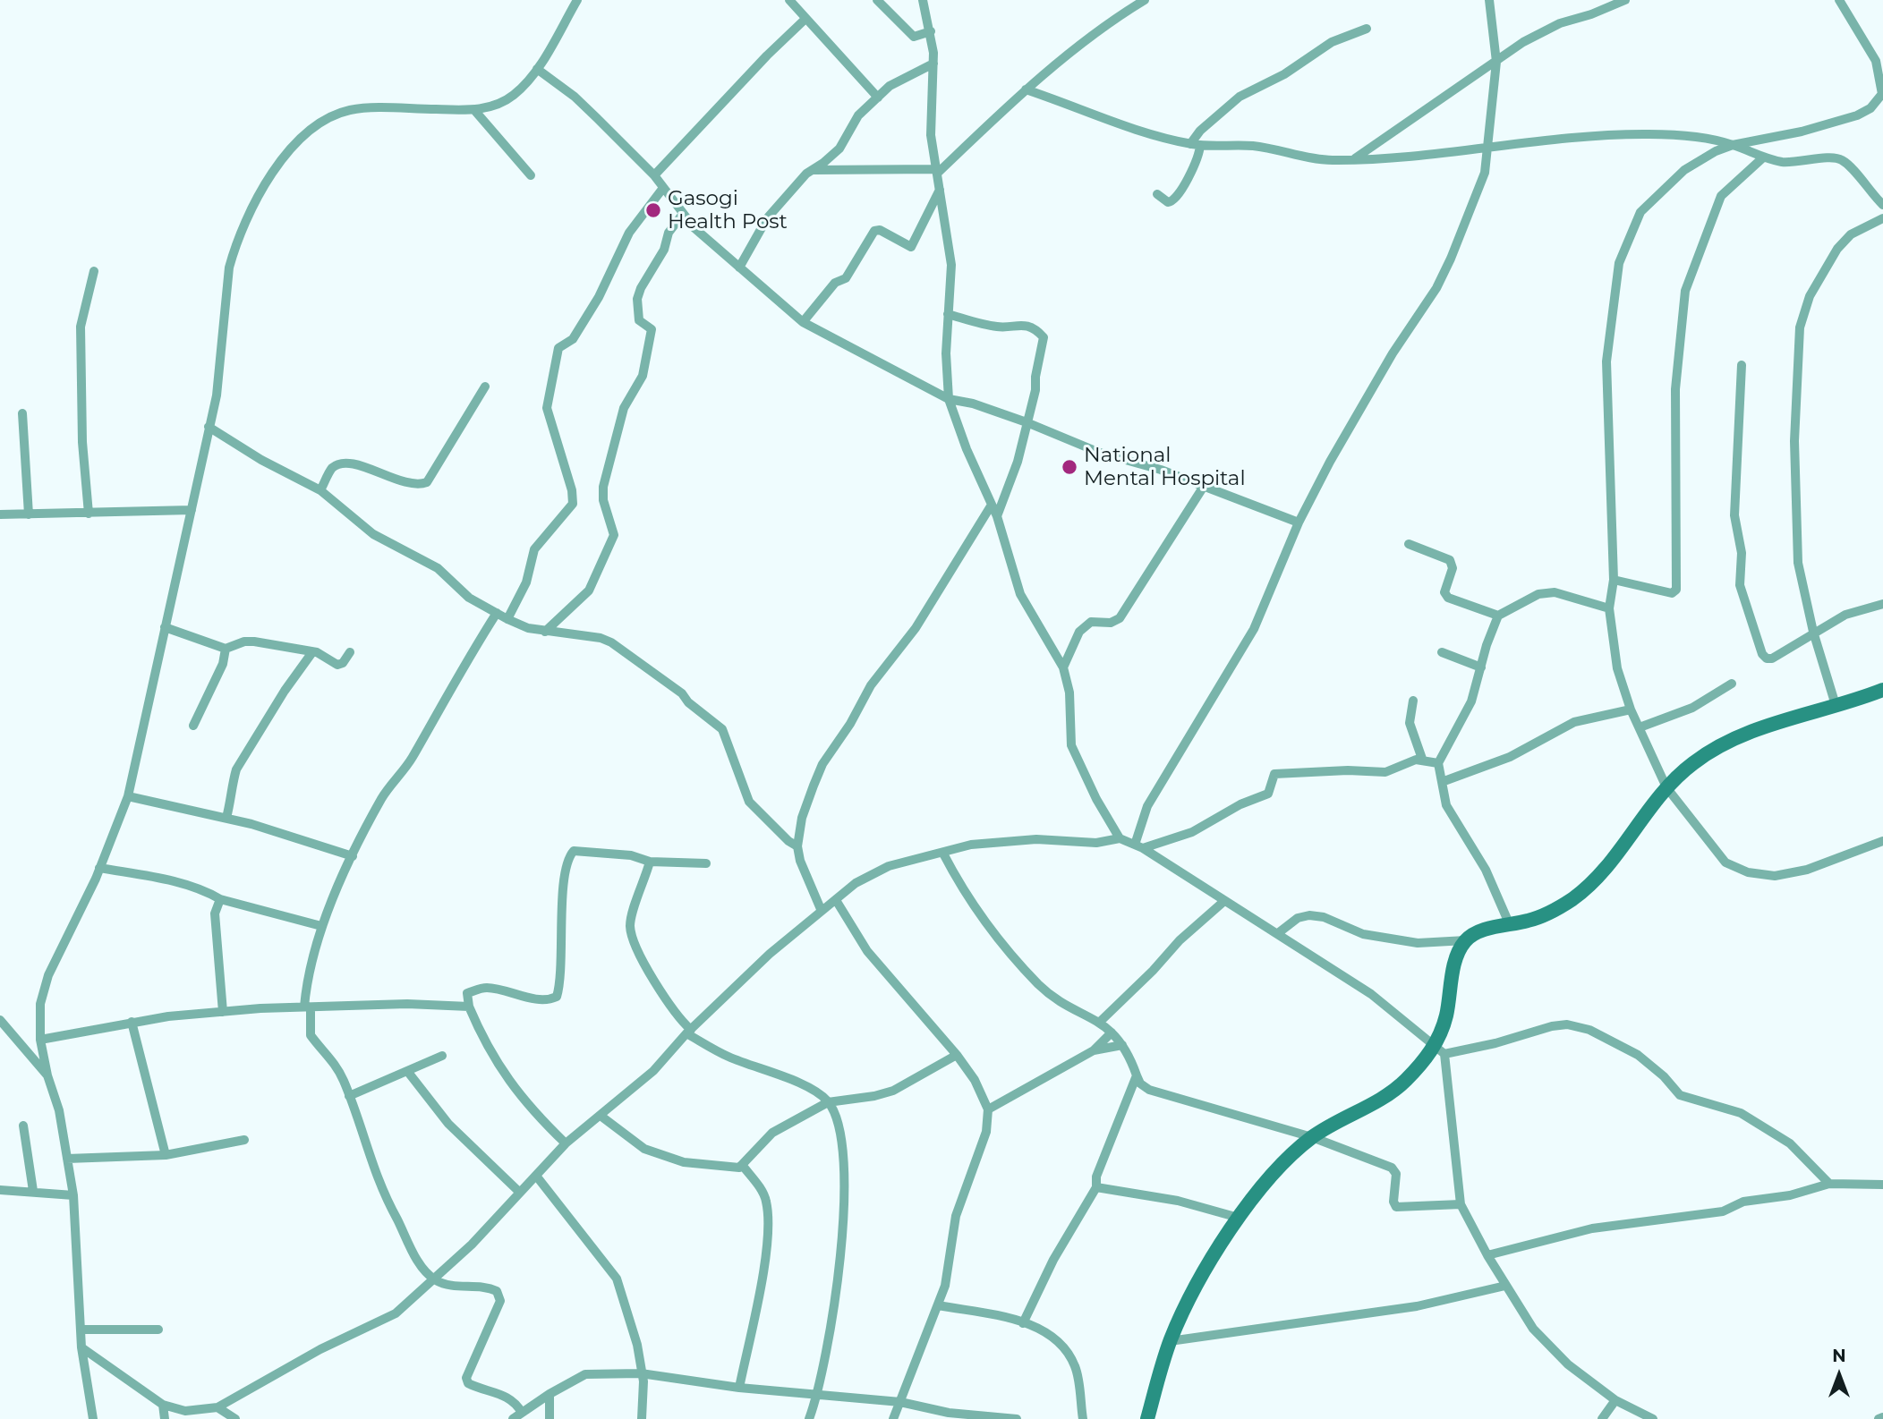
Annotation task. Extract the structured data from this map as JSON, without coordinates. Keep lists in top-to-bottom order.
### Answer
{
  "places": ["Gasogi Health Post", "National Mental Hospital"],
  "north": "top"
}
